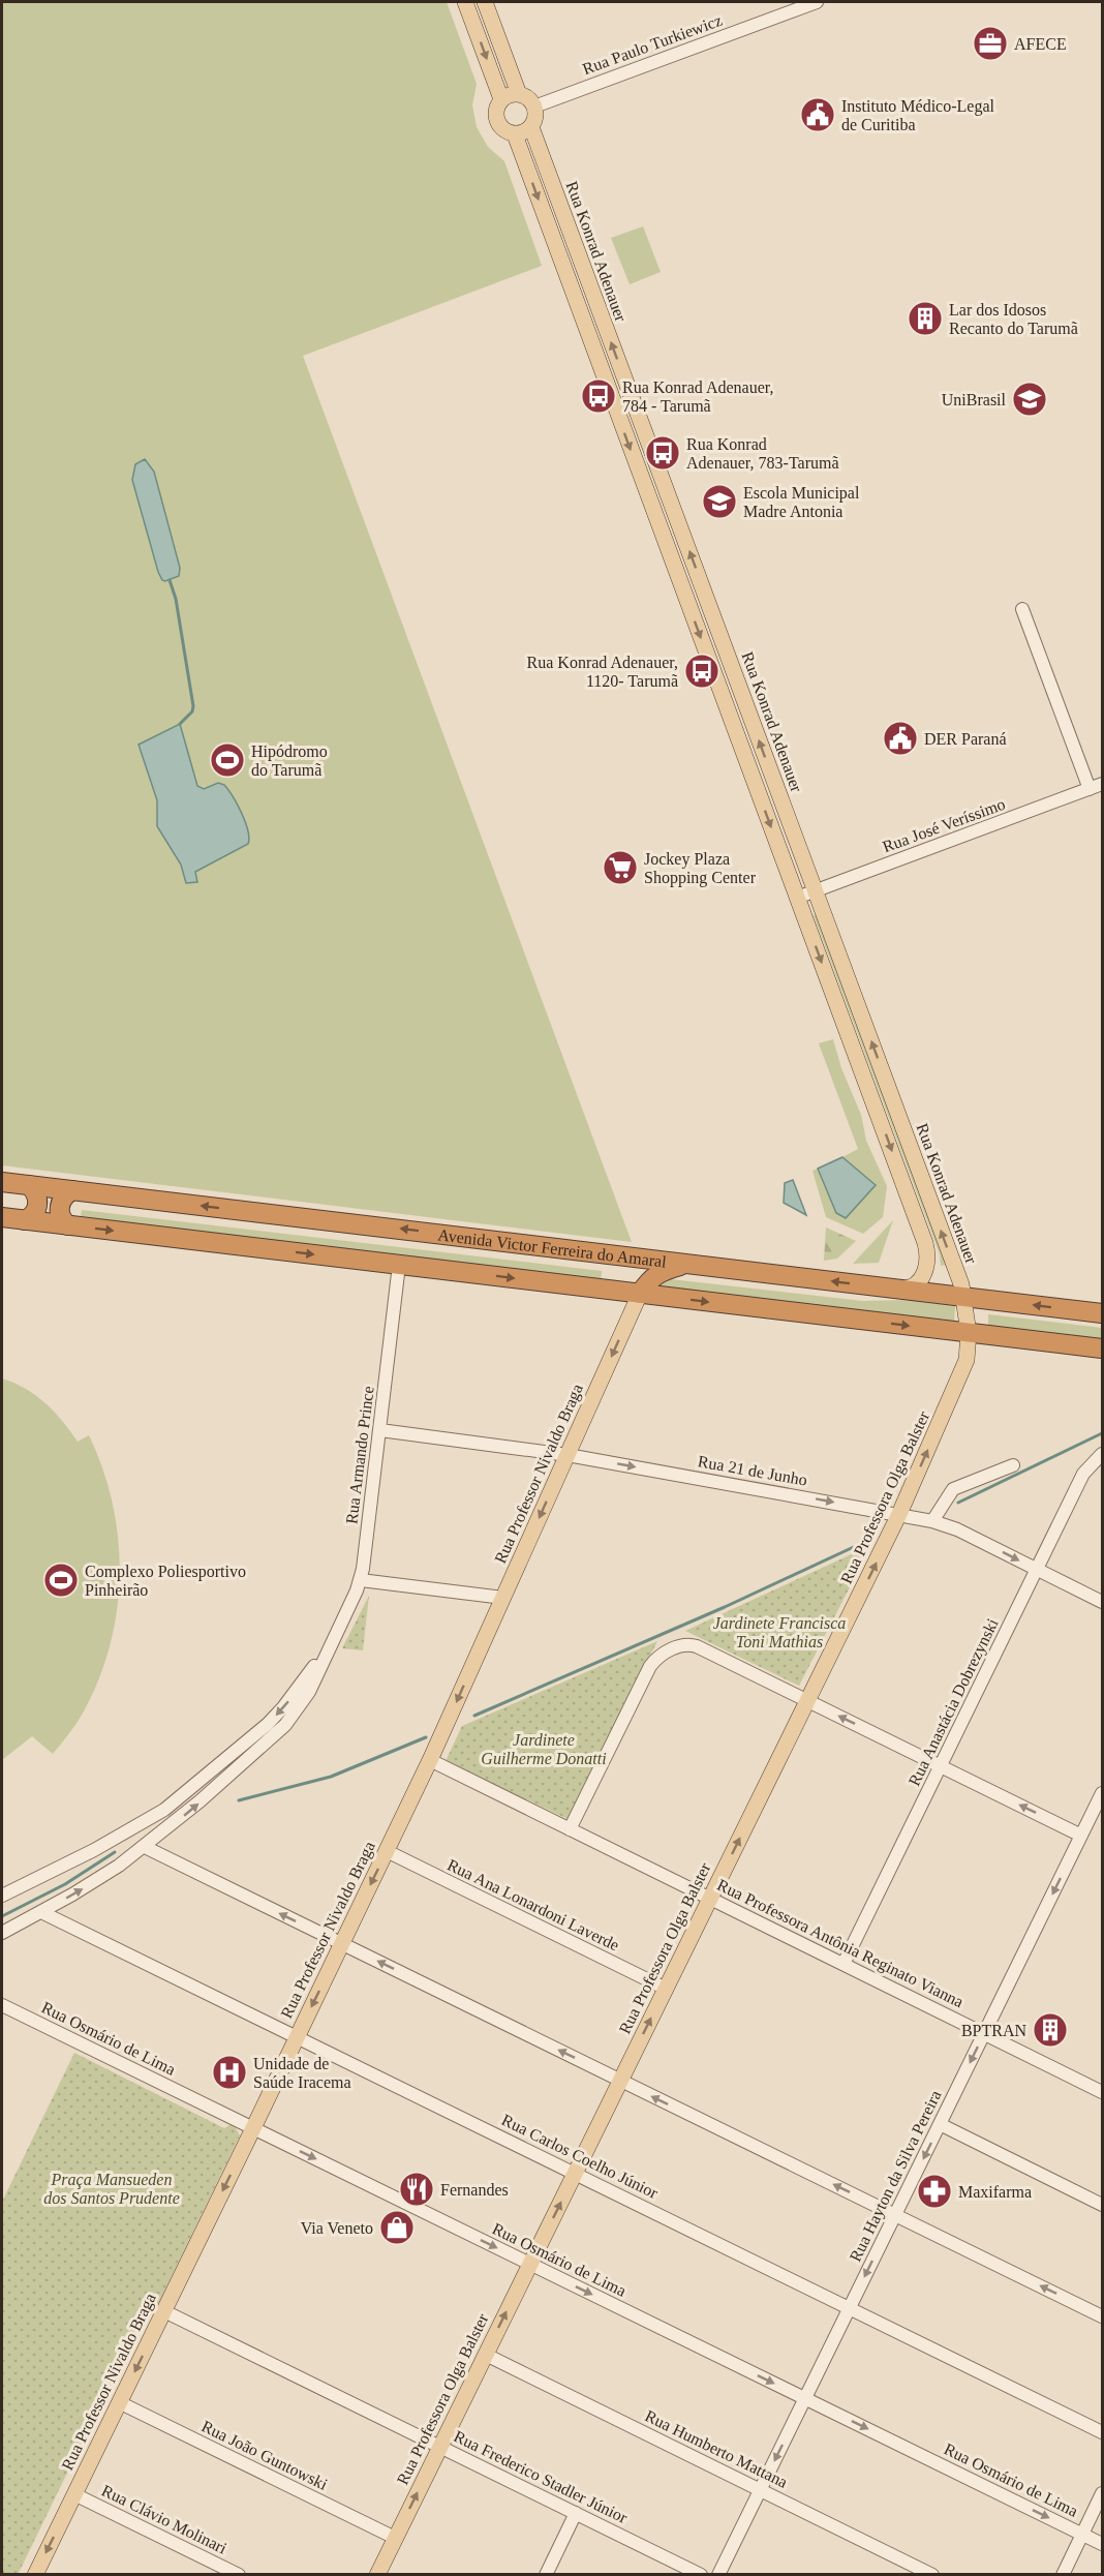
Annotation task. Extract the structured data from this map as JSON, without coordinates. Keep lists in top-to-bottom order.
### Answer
{
  "streets": {
    "highway": ["Avenida Victor Ferreira do Amaral"],
    "main road": ["Rua Konrad Adenauer", "Rua Professor Nivaldo Braga", "Rua Professora Olga Balster"],
    "street": [
      "Rua Paulo Turkiewicz",
      "Rua José Veríssimo",
      "Rua Armando Prince",
      "Rua 21 de Junho",
      "Rua Anastácia Dobrezynski",
      "Rua Ana Lonardoni Laverde",
      "Rua Professora Antônia Reginato Vianna",
      "Rua Osmário de Lima",
      "Rua Carlos Coelho Júnior",
      "Rua Hayton da Silva Pereira",
      "Rua Humberto Mattana",
      "Rua João Guntowski",
      "Rua Frederico Stadler Júnior",
      "Rua Clávio Molinari"
    ]
  },
  "crossings": [
    ["Rua Paulo Turkiewicz", "Rua Konrad Adenauer"],
    ["Rua Konrad Adenauer", "Rua José Veríssimo"],
    ["Rua Konrad Adenauer", "Avenida Victor Ferreira do Amaral"],
    ["Rua Konrad Adenauer", "Rua Professora Olga Balster"],
    ["Avenida Victor Ferreira do Amaral", "Rua Armando Prince"],
    ["Avenida Victor Ferreira do Amaral", "Rua Professor Nivaldo Braga"],
    ["Avenida Victor Ferreira do Amaral", "Rua Professora Olga Balster"],
    ["Rua Armando Prince", "Rua 21 de Junho"],
    ["Rua Armando Prince", "Rua Carlos Coelho Júnior"],
    ["Rua 21 de Junho", "Rua Professor Nivaldo Braga"],
    ["Rua 21 de Junho", "Rua Professora Olga Balster"],
    ["Rua 21 de Junho", "Rua Anastácia Dobrezynski"],
    ["Rua Professor Nivaldo Braga", "Rua Ana Lonardoni Laverde"],
    ["Rua Professor Nivaldo Braga", "Rua Professora Antônia Reginato Vianna"],
    ["Rua Professor Nivaldo Braga", "Rua Osmário de Lima"],
    ["Rua Professor Nivaldo Braga", "Rua Carlos Coelho Júnior"],
    ["Rua Professor Nivaldo Braga", "Rua João Guntowski"],
    ["Rua Professor Nivaldo Braga", "Rua Frederico Stadler Júnior"],
    ["Rua Professor Nivaldo Braga", "Rua Clávio Molinari"],
    ["Rua Professora Olga Balster", "Rua Ana Lonardoni Laverde"],
    ["Rua Professora Olga Balster", "Rua Professora Antônia Reginato Vianna"],
    ["Rua Professora Olga Balster", "Rua Osmário de Lima"],
    ["Rua Professora Olga Balster", "Rua Carlos Coelho Júnior"],
    ["Rua Professora Olga Balster", "Rua Humberto Mattana"],
    ["Rua Professora Olga Balster", "Rua João Guntowski"],
    ["Rua Professora Olga Balster", "Rua Frederico Stadler Júnior"],
    ["Rua Anastácia Dobrezynski", "Rua Professora Antônia Reginato Vianna"],
    ["Rua Professora Antônia Reginato Vianna", "Rua Hayton da Silva Pereira"],
    ["Rua Osmário de Lima", "Rua Hayton da Silva Pereira"],
    ["Rua Carlos Coelho Júnior", "Rua Hayton da Silva Pereira"],
    ["Rua Hayton da Silva Pereira", "Rua Humberto Mattana"]
  ],
  "one_way": [
    "Rua 21 de Junho",
    "Rua Professor Nivaldo Braga",
    "Rua Professora Olga Balster",
    "Rua Osmário de Lima",
    "Rua Hayton da Silva Pereira"
  ],
  "parks": ["Jardinete Francisca Toni Mathias", "Jardinete Guilherme Donatti", "Praça Mansueden dos Santos Prudente"],
  "places": {
    "office": ["AFECE"],
    "public building": ["Instituto Médico-Legal de Curitiba", "DER Paraná"],
    "building": ["Lar dos Idosos Recanto do Tarumã", "BPTRAN"],
    "bus stop": ["Rua Konrad Adenauer, 784 - Tarumã", "Rua Konrad Adenauer, 783-Tarumã", "Rua Konrad Adenauer, 1120- Tarumã"],
    "school or university": ["UniBrasil", "Escola Municipal Madre Antonia"],
    "sports": ["Hipódromo do Tarumã", "Complexo Poliesportivo Pinheirão"],
    "supermarket": ["Jockey Plaza Shopping Center"],
    "hospital": ["Unidade de Saúde Iracema"],
    "restaurant": ["Fernandes"],
    "pharmacy": ["Maxifarma"],
    "shop": ["Via Veneto"]
  }
}
